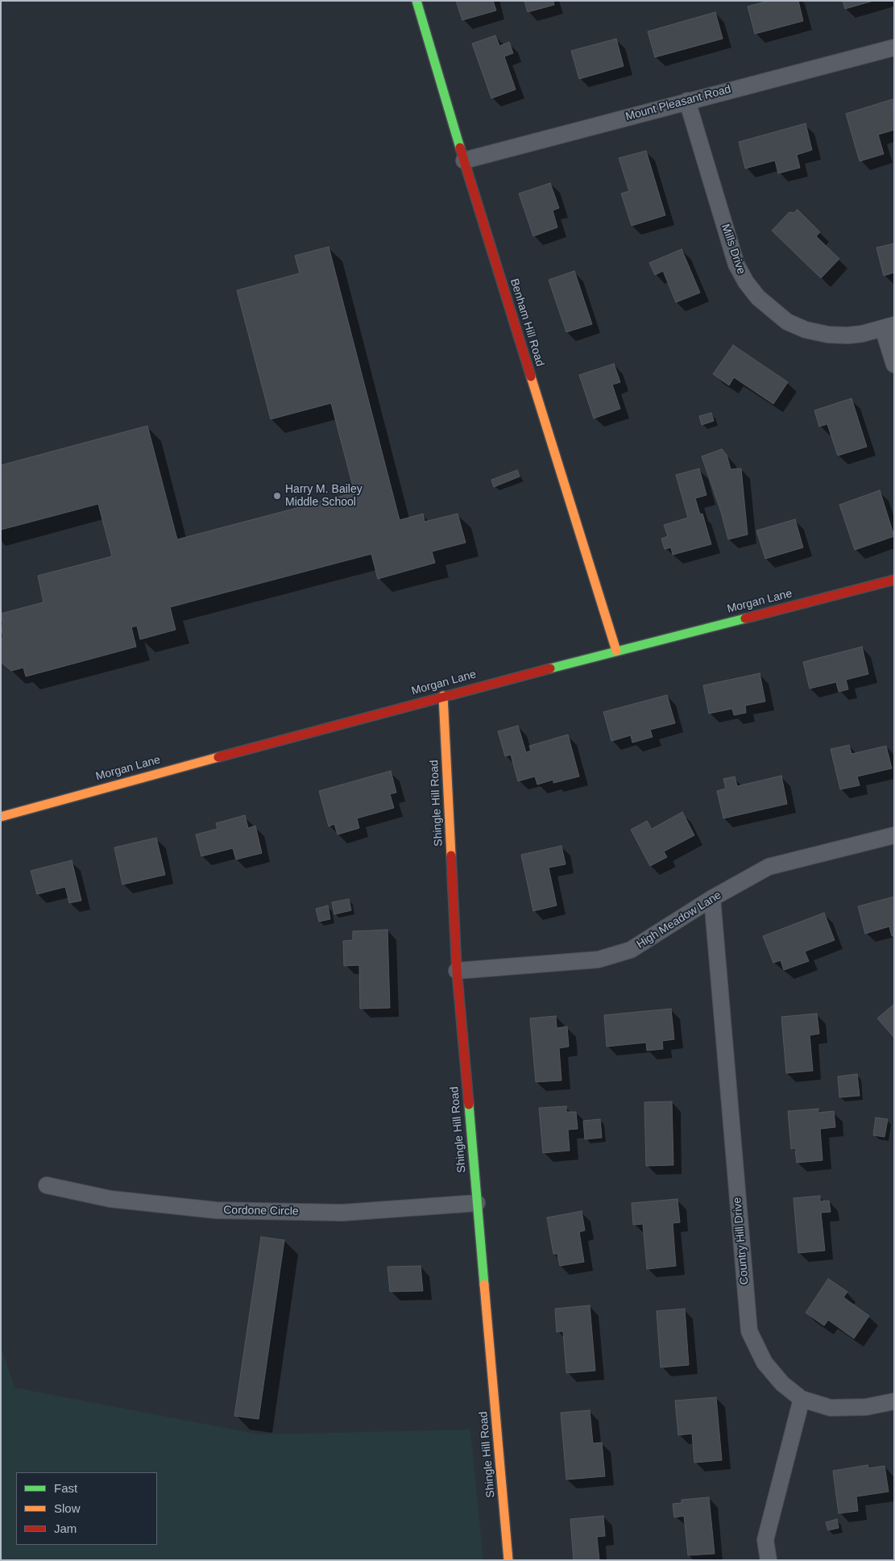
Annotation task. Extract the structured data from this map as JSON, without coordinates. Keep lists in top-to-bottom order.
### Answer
{
  "streets": {
    "street": [
      "Mount Pleasant Road",
      "Mills Drive",
      "Benham Hill Road",
      "Morgan Lane",
      "Shingle Hill Road",
      "High Meadow Lane",
      "Cordone Circle",
      "Country Hill Drive"
    ]
  },
  "crossings": [
    ["Mount Pleasant Road", "Mills Drive"],
    ["Mount Pleasant Road", "Benham Hill Road"],
    ["Benham Hill Road", "Morgan Lane"],
    ["Morgan Lane", "Shingle Hill Road"],
    ["Shingle Hill Road", "High Meadow Lane"],
    ["Shingle Hill Road", "Cordone Circle"],
    ["High Meadow Lane", "Country Hill Drive"]
  ],
  "places": ["Harry M. Bailey Middle School"],
  "legend": ["Fast", "Slow", "Jam"]
}
